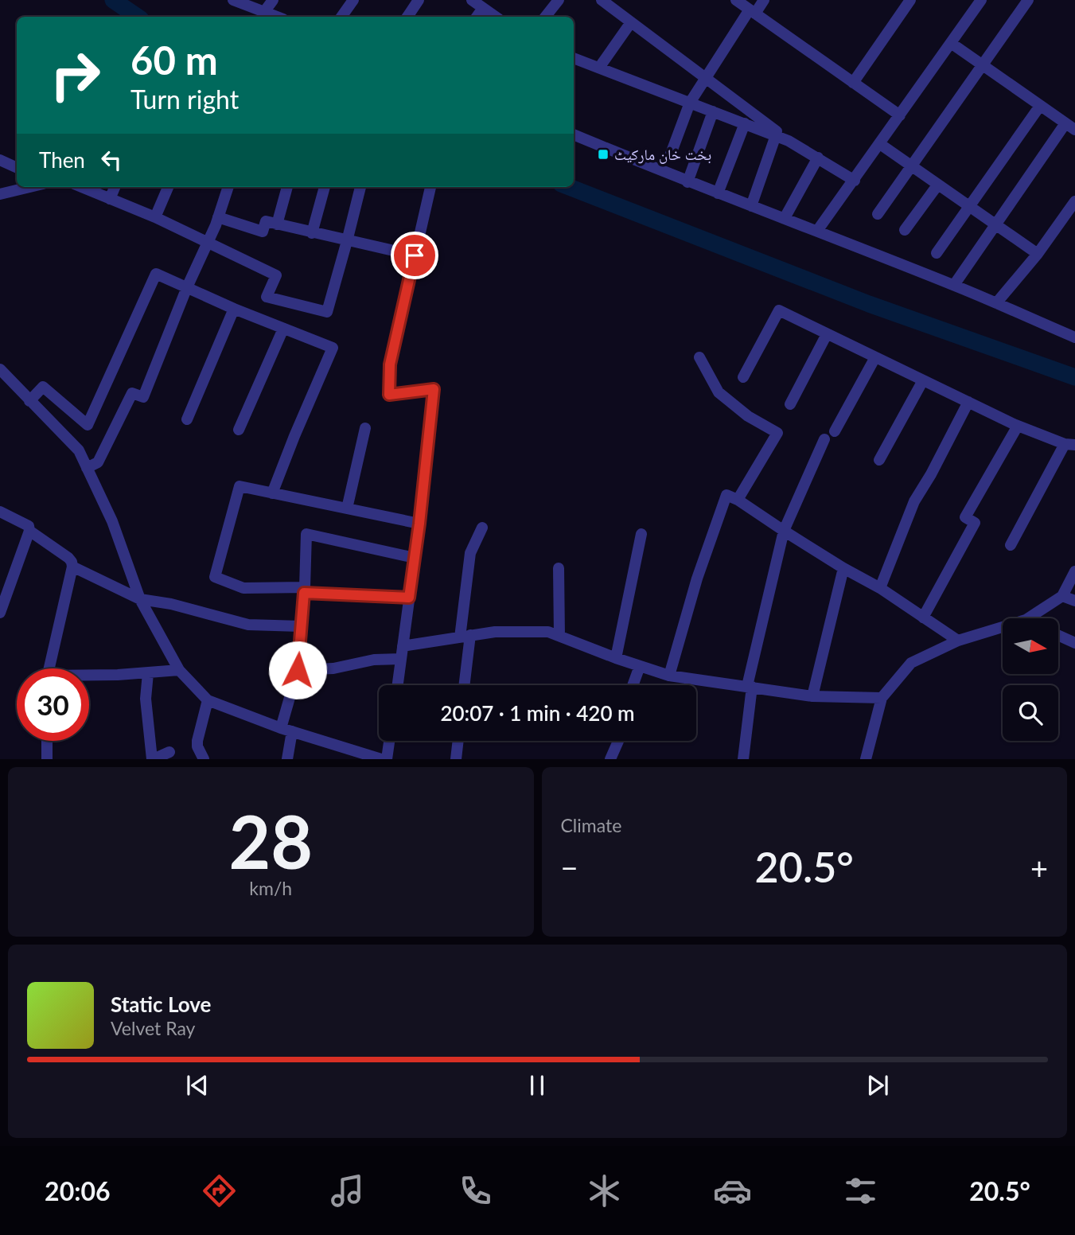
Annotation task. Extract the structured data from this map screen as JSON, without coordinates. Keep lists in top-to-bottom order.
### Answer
{
  "places": {
    "transit": ["بخت خان مارکیٹ"]
  },
  "north": "right",
  "page": {
    "turn": ["60 m", "Turn right"],
    "then": "Then",
    "limit": "30",
    "trip": "20:07 · 1 min · 420 m",
    "tile": [
      ["28", "km/h"],
      "Climate"
    ],
    "heat": ["−", "20.5°", "+"],
    "song": ["Static Love", "Velvet Ray"],
    "tabs": ["20:06", "20.5°"]
  }
}
